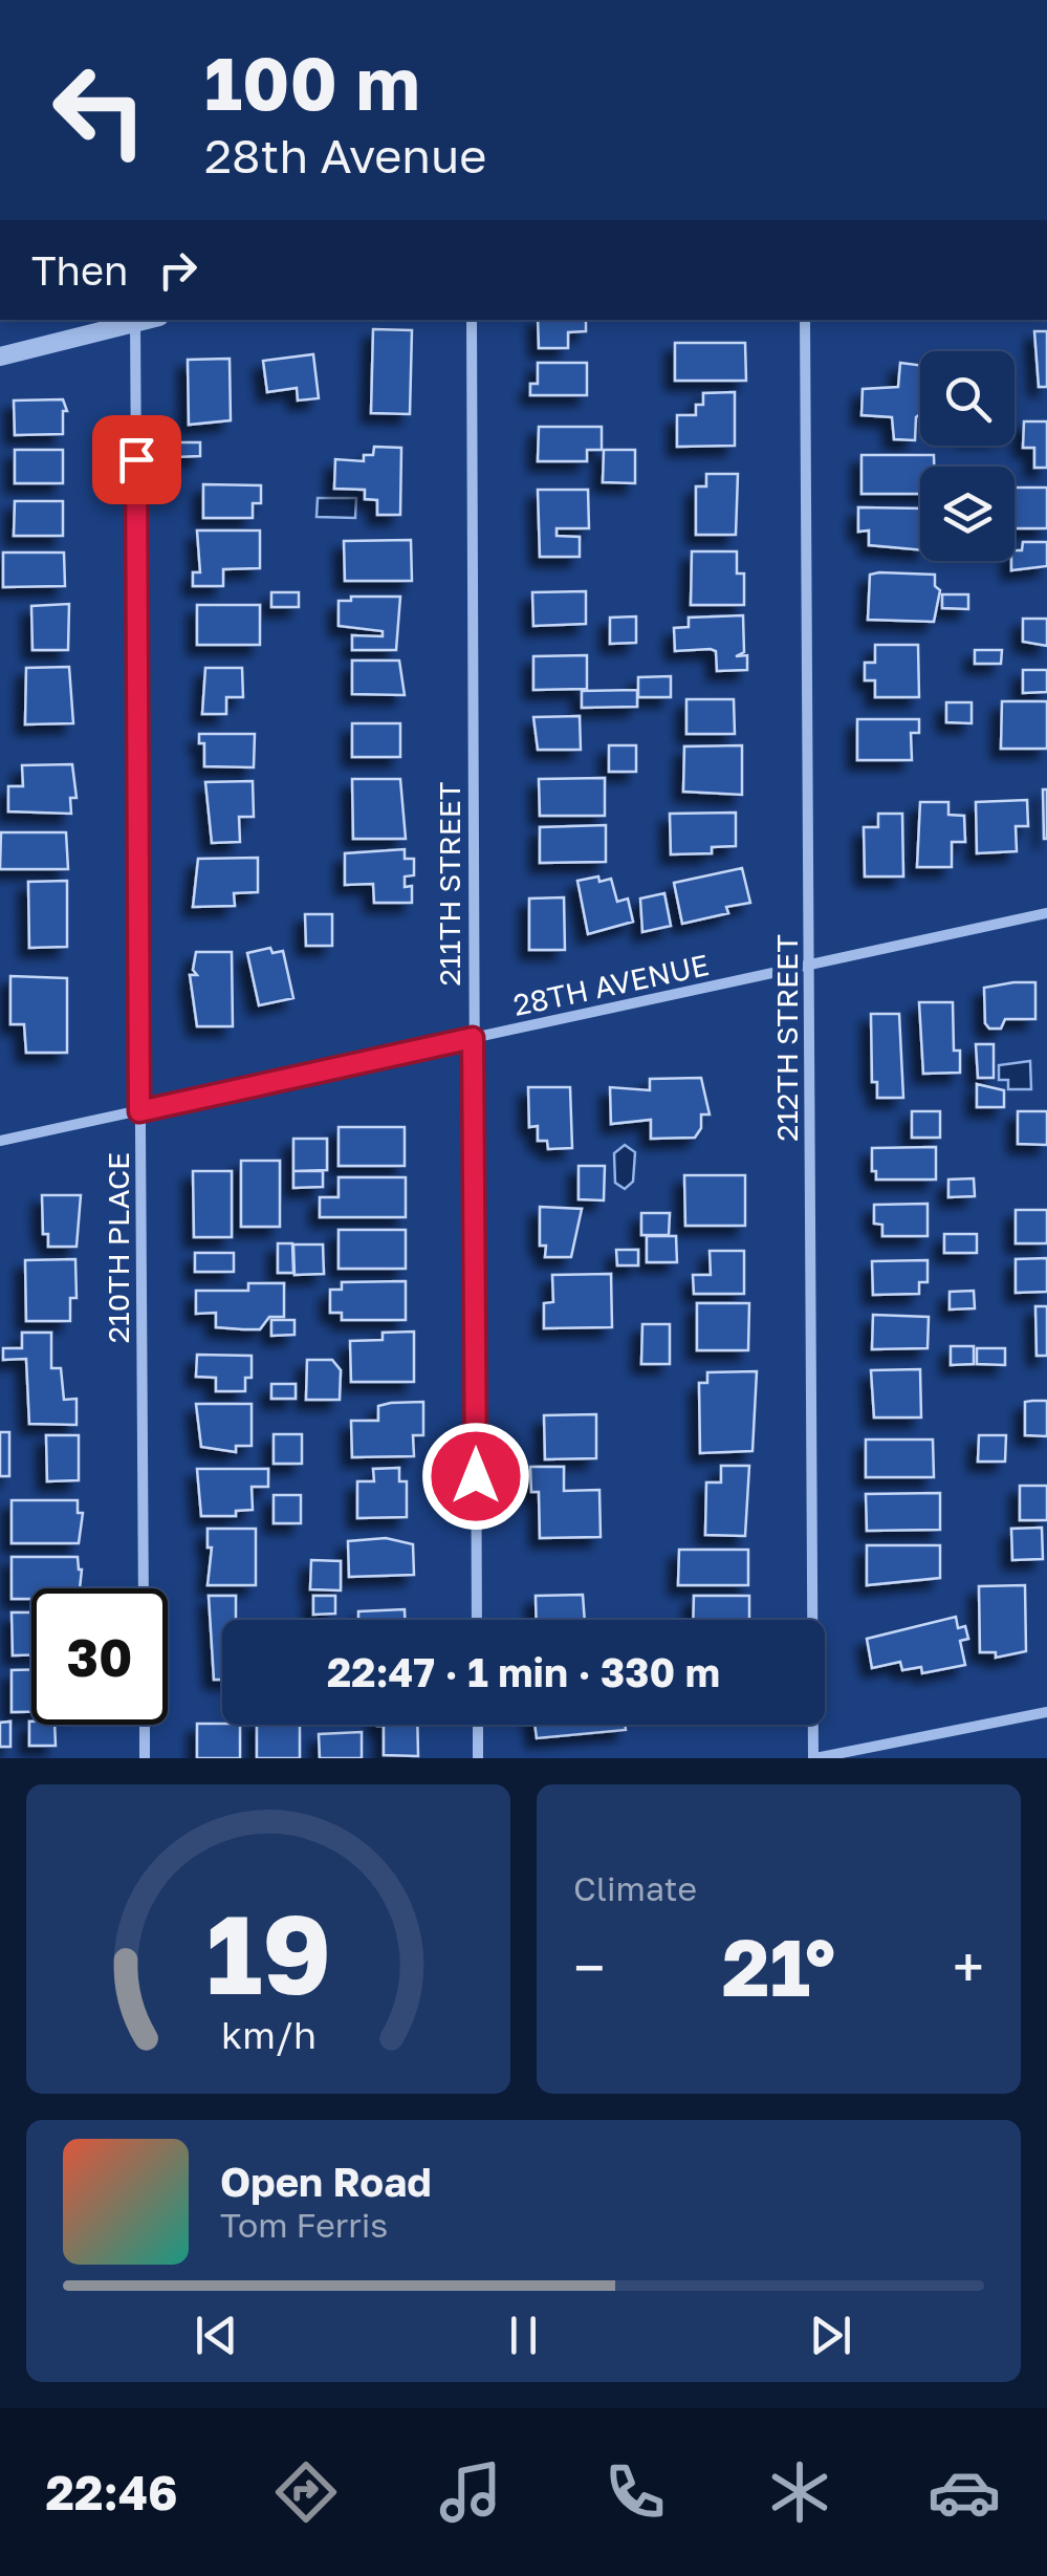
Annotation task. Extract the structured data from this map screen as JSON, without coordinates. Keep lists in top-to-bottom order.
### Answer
{
  "streets": {
    "street": [
      "211TH STREET",
      "28TH AVENUE",
      "212TH STREET",
      "210TH PLACE"
    ]
  },
  "crossings": [
    ["211TH STREET", "28TH AVENUE"],
    ["28TH AVENUE", "212TH STREET"],
    ["28TH AVENUE", "210TH PLACE"]
  ],
  "page": {
    "turn": ["100 m", "28th Avenue"],
    "then": "Then",
    "limit": "30",
    "trip": "22:47 · 1 min · 330 m",
    "tile": "Climate",
    "heat": ["−", "21°", "+"],
    "song": ["Open Road", "Tom Ferris"],
    "tabs": "22:46",
    "gauge": ["19", "km/h"]
  }
}
